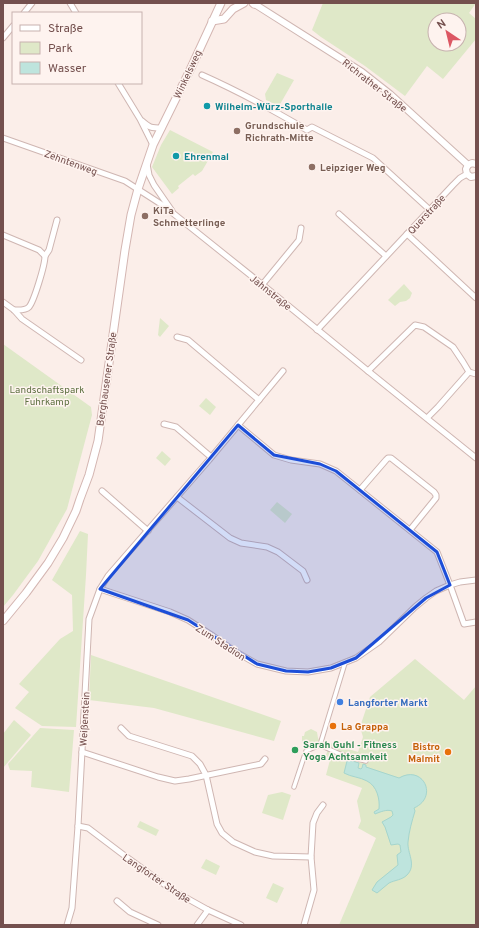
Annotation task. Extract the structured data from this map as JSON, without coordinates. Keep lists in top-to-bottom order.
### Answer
{
  "streets": {
    "main road": ["Winkelsweg", "Berghausener Straße"],
    "street": [
      "Richrather Straße",
      "Zehntenweg",
      "Querstraße",
      "Jahnstraße",
      "Zum Stadion",
      "Weißenstein",
      "Langforter Straße"
    ]
  },
  "crossings": [
    ["Winkelsweg", "Berghausener Straße"],
    ["Zehntenweg", "Jahnstraße"],
    ["Zehntenweg", "Berghausener Straße"],
    ["Querstraße", "Jahnstraße"],
    ["Jahnstraße", "Berghausener Straße"],
    ["Zum Stadion", "Weißenstein"],
    ["Weißenstein", "Langforter Straße"]
  ],
  "parks": ["Landschaftspark Fuhrkamp"],
  "places": [
    "Wilhelm-Würz-Sporthalle",
    "Grundschule Richrath-Mitte",
    "Ehrenmal",
    "Leipziger Weg",
    "KiTa Schmetterlinge",
    "Langforter Markt",
    "La Grappa",
    "Sarah Guhl - Fitness Yoga Achtsamkeit",
    "Bistro Malmit"
  ],
  "legend": ["Straße", "Park", "Wasser"],
  "north": "top left"
}
